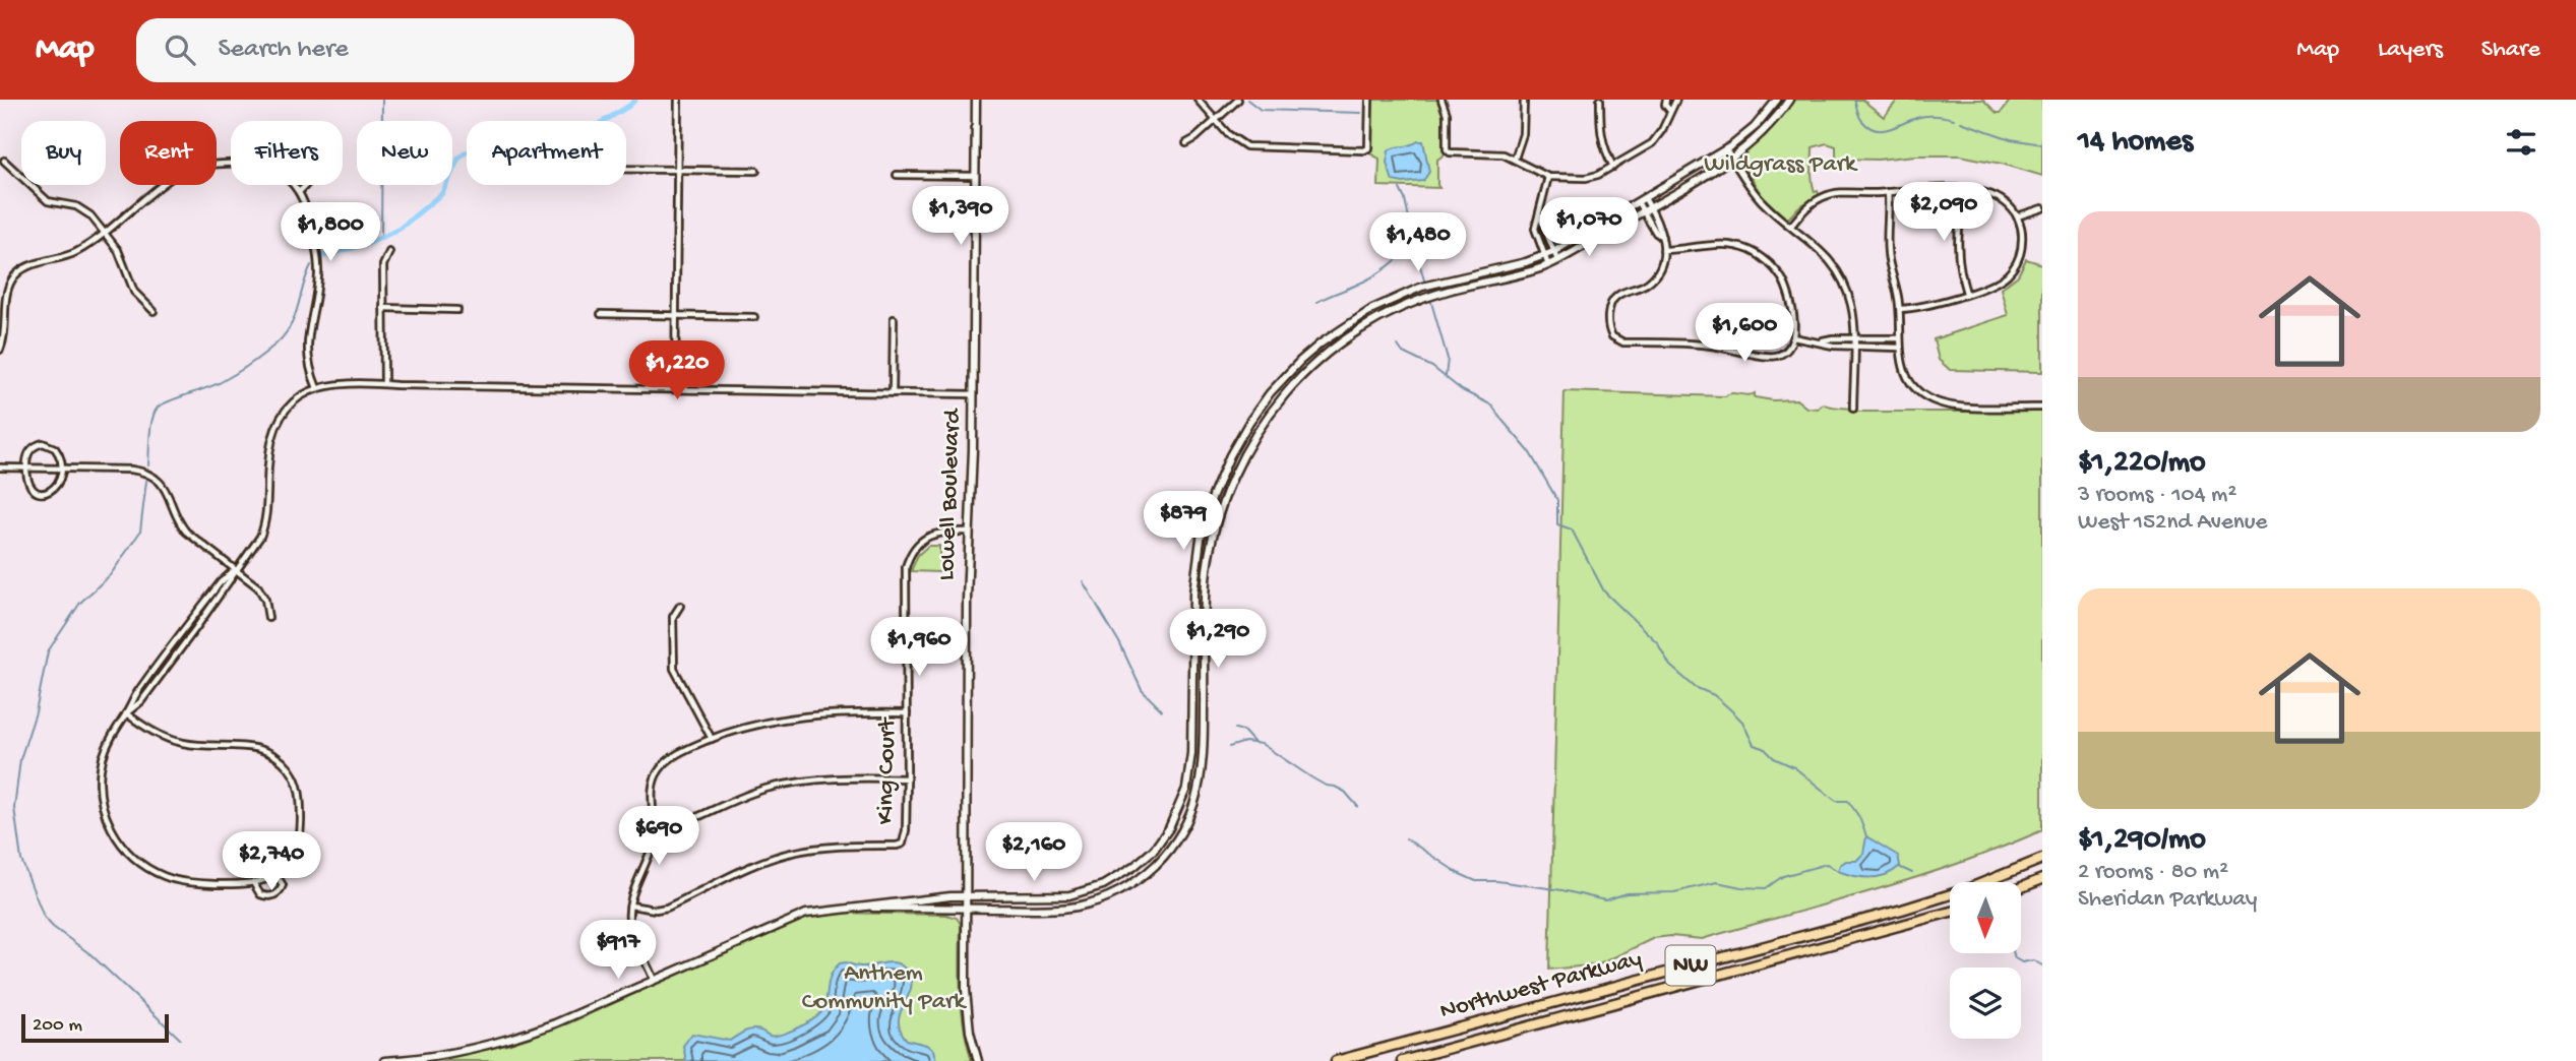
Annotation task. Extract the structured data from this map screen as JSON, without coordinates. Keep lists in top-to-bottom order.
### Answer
{
  "streets": {
    "highway": ["NW", "Northwest Parkway"],
    "main road": ["Lowell Boulevard"],
    "street": ["King Court"]
  },
  "crossings": [
    ["Lowell Boulevard", "King Court"]
  ],
  "parks": ["Wildgrass Park", "Anthem Community Park"],
  "scale_bar": "200 m",
  "north": "bottom",
  "page": {
    "header": "Map",
    "search": "Search here",
    "nav": ["Map", "Layers", "Share"],
    "heading": "14 homes",
    "chip": [
      "Buy",
      "Rent",
      "Filters",
      "New",
      "Apartment"
    ],
    "price": [
      "$2,090",
      "$1,390",
      "$1,070",
      "$1,800",
      "$1,480",
      "$1,600",
      "$1,220",
      "$879",
      "$1,290",
      "$1,960",
      "$690",
      "$2,160",
      "$2,740",
      "$917"
    ],
    "list": [
      {
        "name": "$1,220/mo",
        "note": "3 rooms · 104 m² · West 152nd Avenue"
      },
      {
        "name": "$1,290/mo",
        "note": "2 rooms · 80 m² · Sheridan Parkway"
      }
    ],
    "scale": "200 m"
  }
}
